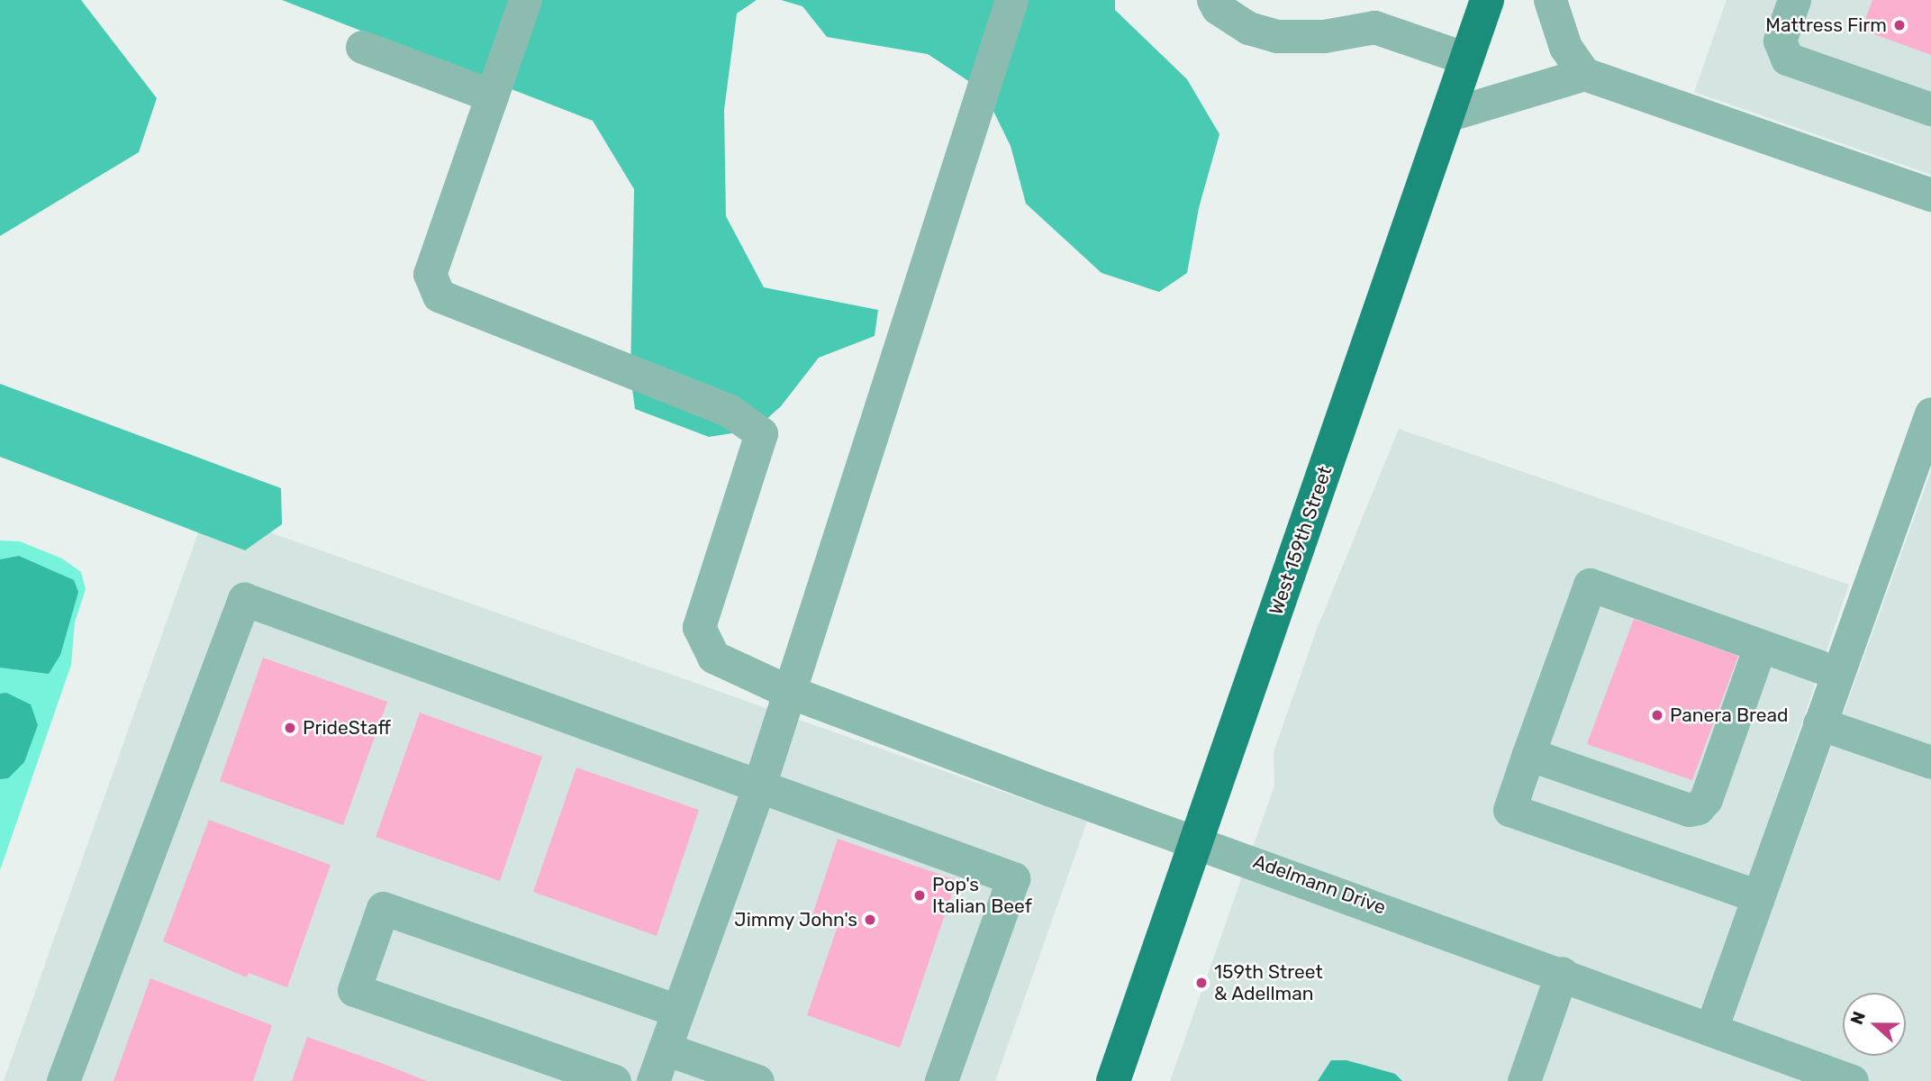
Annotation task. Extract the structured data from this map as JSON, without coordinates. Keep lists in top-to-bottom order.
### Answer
{
  "streets": {
    "main road": ["West 159th Street"],
    "street": ["Adelmann Drive"]
  },
  "crossings": [
    ["West 159th Street", "Adelmann Drive"]
  ],
  "places": [
    "Mattress Firm",
    "Panera Bread",
    "PrideStaff",
    "Pop's Italian Beef",
    "Jimmy John's",
    "159th Street & Adellman"
  ],
  "north": "left"
}
